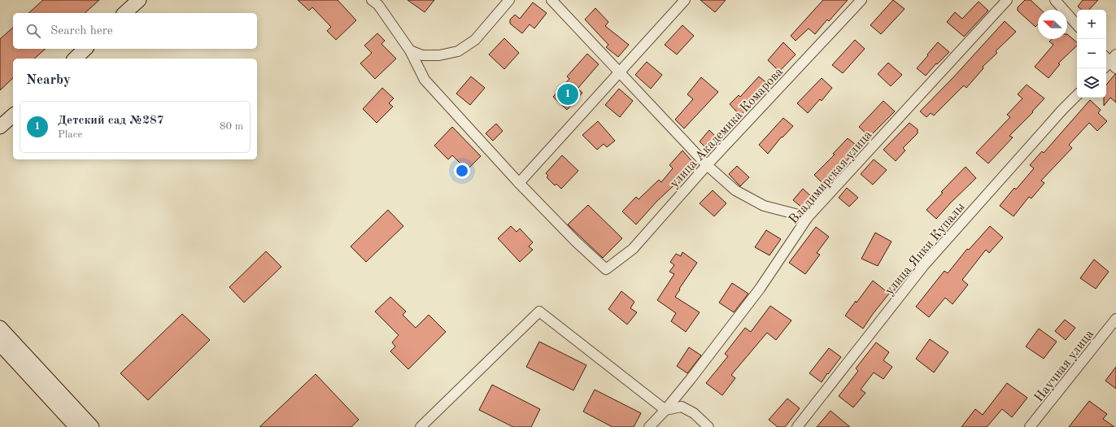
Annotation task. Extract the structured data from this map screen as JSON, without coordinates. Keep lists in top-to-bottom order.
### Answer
{
  "streets": {
    "street": [
      "улица Академика Комарова",
      "Владимирская улица",
      "улица Янки Купалы",
      "Научная улица"
    ]
  },
  "north": "left",
  "page": {
    "map_buttons": ["+", "−"],
    "search": "Search here",
    "heading": "Nearby",
    "pins": "1",
    "list": [
      {
        "mark": "1",
        "name": "Детский сад №287",
        "note": "Place",
        "value": "80 m"
      }
    ]
  }
}
